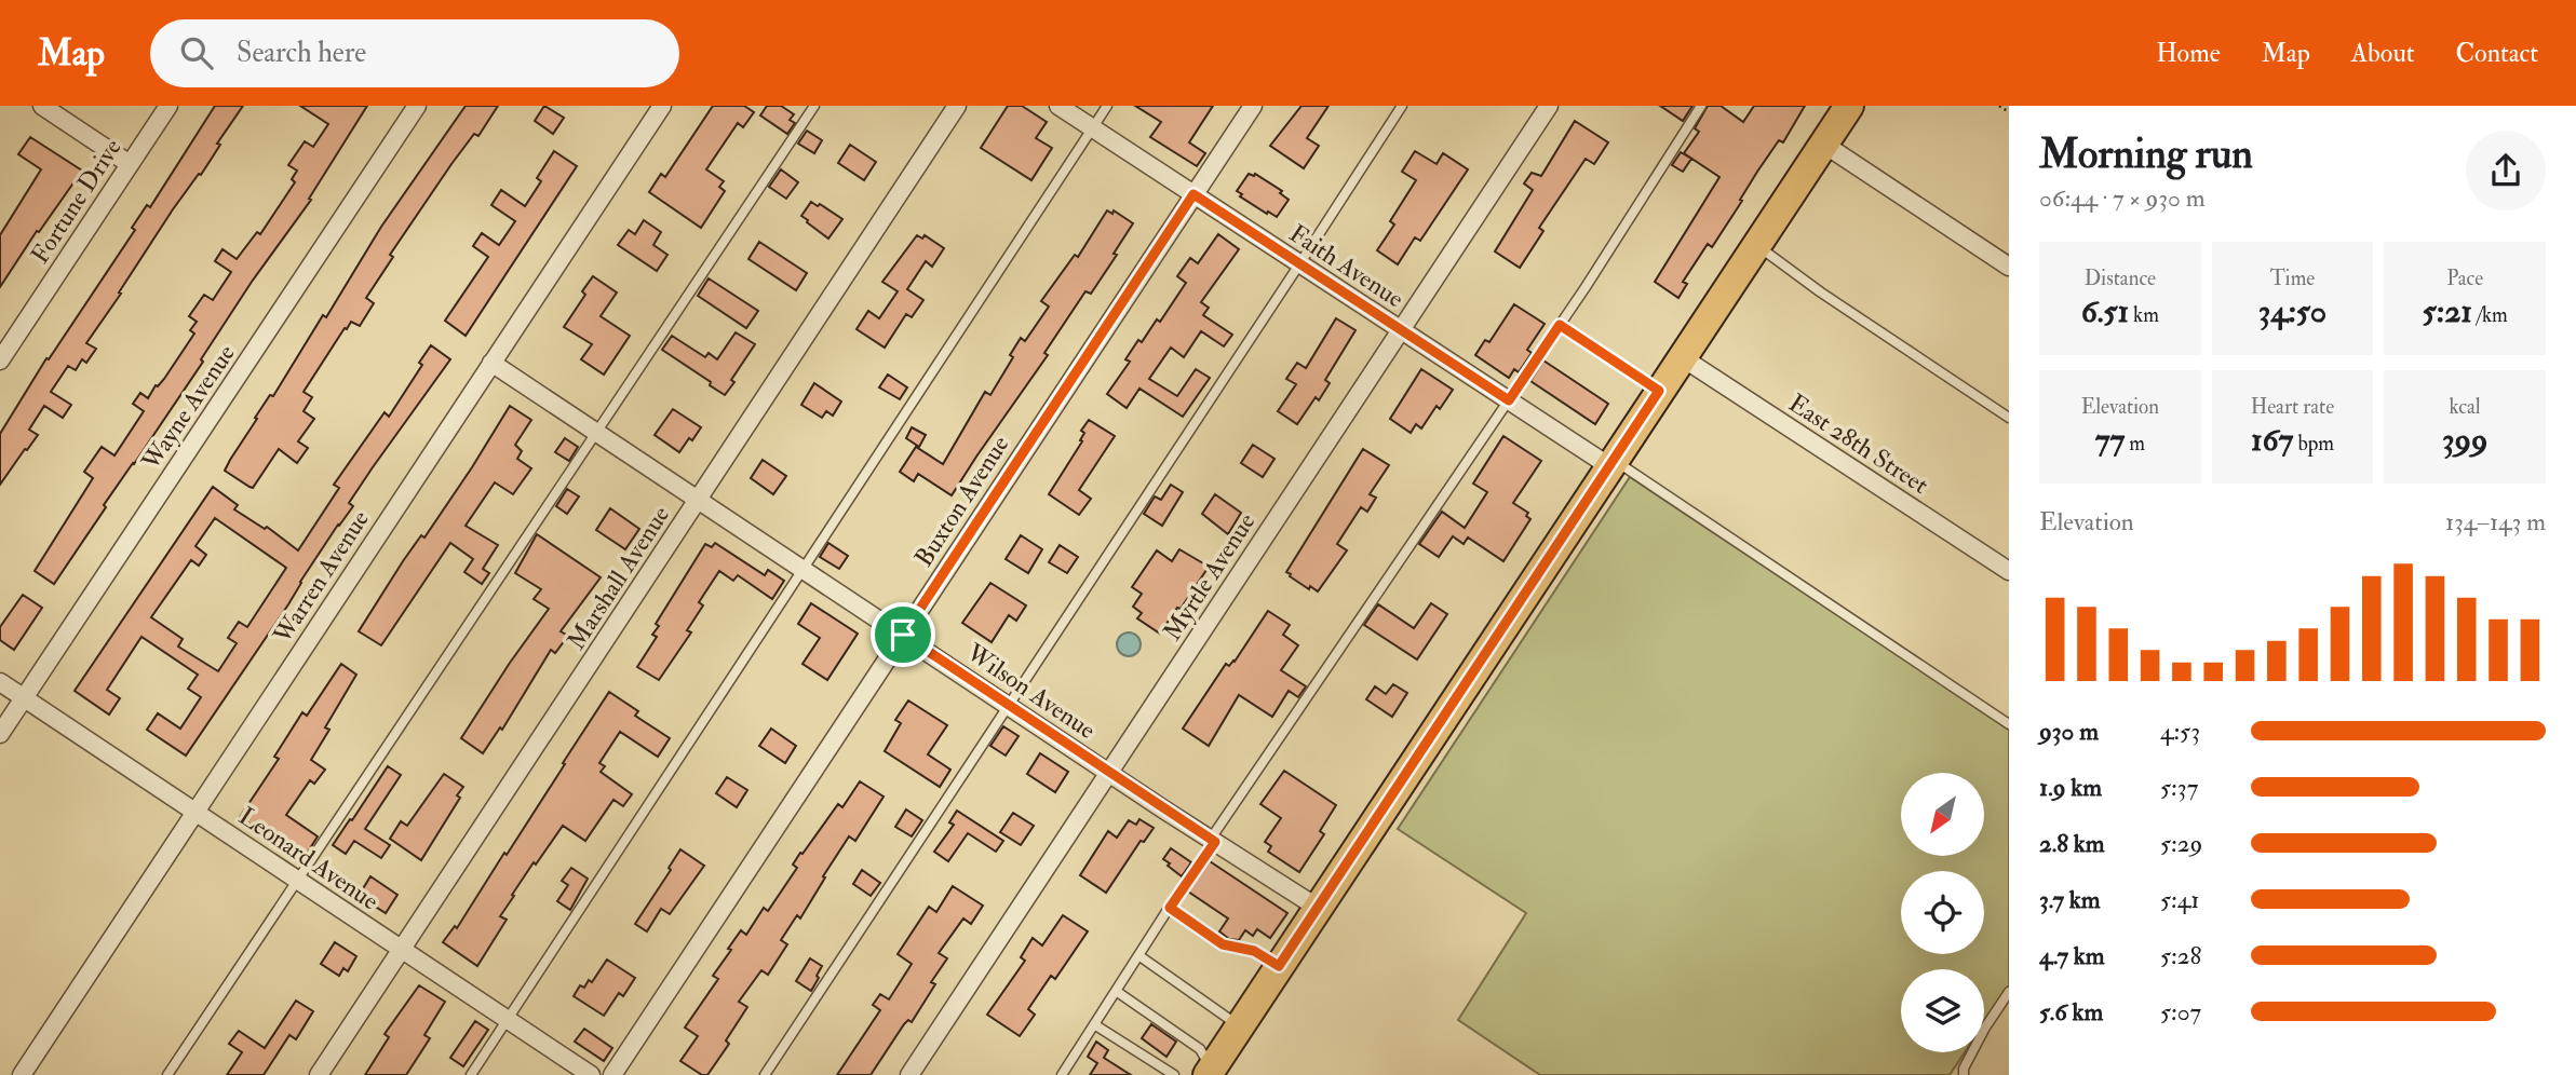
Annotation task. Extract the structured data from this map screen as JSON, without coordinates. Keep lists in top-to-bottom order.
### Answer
{
  "streets": {
    "street": [
      "Fortune Drive",
      "Faith Avenue",
      "Wayne Avenue",
      "East 28th Street",
      "Buxton Avenue",
      "Warren Avenue",
      "Myrtle Avenue",
      "Marshall Avenue",
      "Wilson Avenue",
      "Leonard Avenue"
    ]
  },
  "crossings": [
    ["Faith Avenue", "Buxton Avenue"],
    ["Faith Avenue", "Myrtle Avenue"],
    ["Wayne Avenue", "Leonard Avenue"],
    ["Buxton Avenue", "Wilson Avenue"],
    ["Warren Avenue", "Wilson Avenue"],
    ["Warren Avenue", "Leonard Avenue"],
    ["Myrtle Avenue", "Wilson Avenue"],
    ["Marshall Avenue", "Wilson Avenue"],
    ["Marshall Avenue", "Leonard Avenue"]
  ],
  "north": "bottom left",
  "page": {
    "header": "Map",
    "search": "Search here",
    "nav": [
      "Home",
      "Map",
      "About",
      "Contact"
    ],
    "heading": ["Morning run", "06:44 · 7 × 930 m"],
    "stats": [
      ["Distance", "6.51 km"],
      ["Time", "34:50"],
      ["Pace", "5:21 /km"],
      ["Elevation", "77 m"],
      ["Heart rate", "167 bpm"],
      ["kcal", "399"]
    ],
    "chart": ["Elevation", "134–143 m"],
    "list": [
      {
        "name": "930 m",
        "note": "4:53"
      },
      {
        "name": "1.9 km",
        "note": "5:37"
      },
      {
        "name": "2.8 km",
        "note": "5:29"
      },
      {
        "name": "3.7 km",
        "note": "5:41"
      },
      {
        "name": "4.7 km",
        "note": "5:28"
      },
      {
        "name": "5.6 km",
        "note": "5:07"
      }
    ]
  }
}
